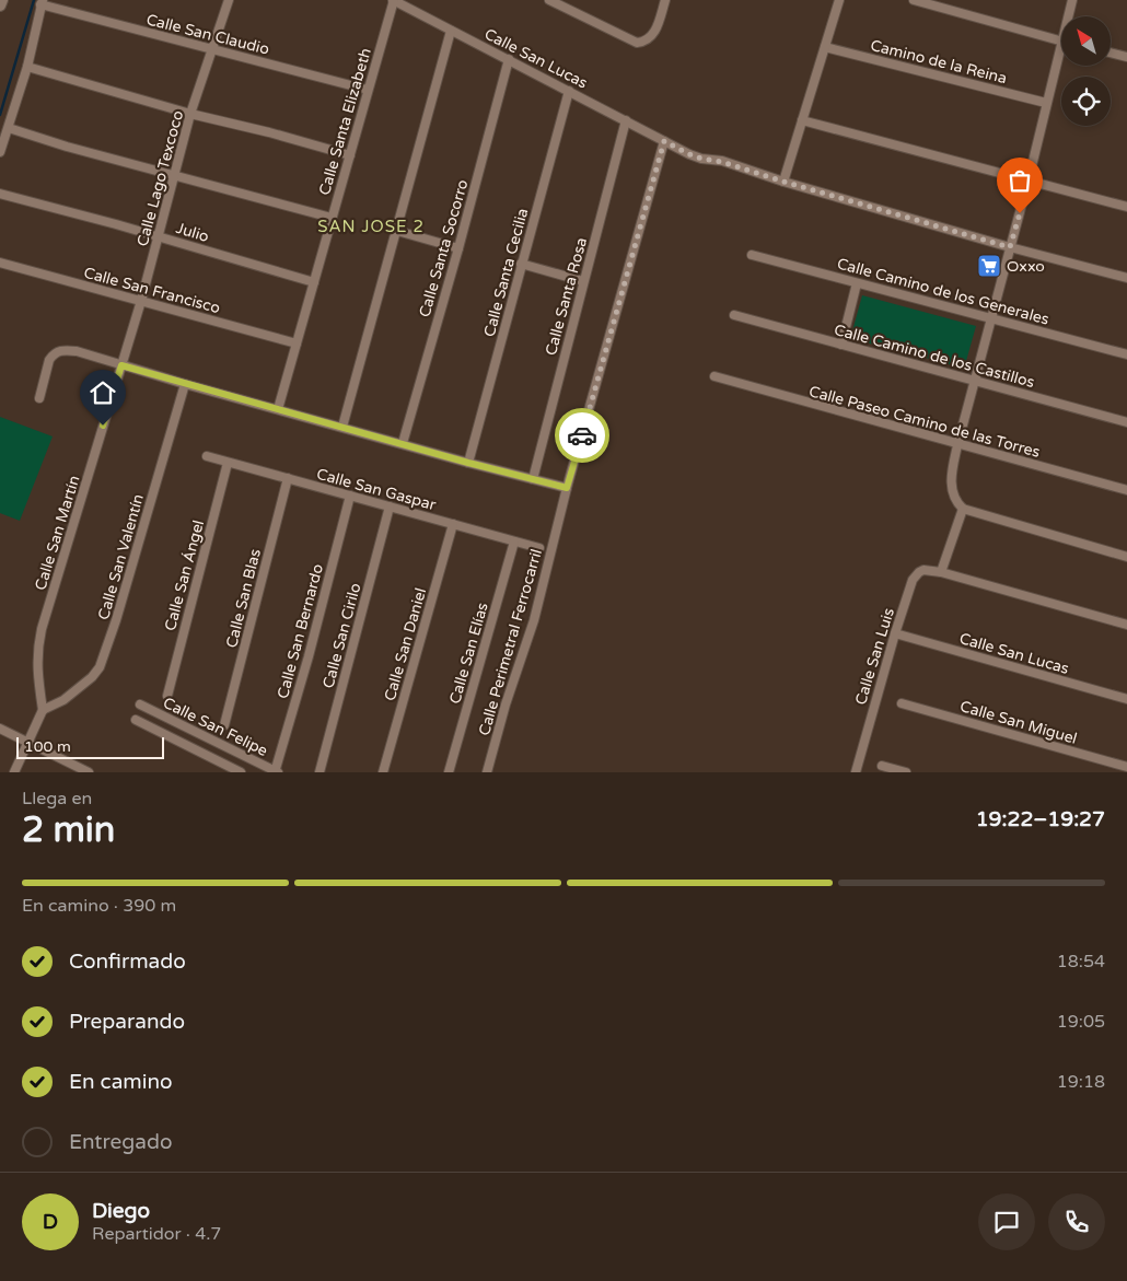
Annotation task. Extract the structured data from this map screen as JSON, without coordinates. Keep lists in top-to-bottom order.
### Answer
{
  "streets": {
    "street": [
      "Calle San Claudio",
      "Calle San Lucas",
      "Camino de la Reina",
      "Calle Santa Elizabeth",
      "Calle Lago Texcoco",
      "Julio",
      "Calle Santa Socorro",
      "Calle Santa Cecilia",
      "Calle San Francisco",
      "Calle Camino de los Generales",
      "Calle Santa Rosa",
      "Calle Camino de los Castillos",
      "Calle Paseo Camino de las Torres",
      "Calle San Gaspar",
      "Calle San Martín",
      "Calle San Valentín",
      "Calle San Ángel",
      "Calle San Blas",
      "Calle San Bernardo",
      "Calle San Cirilo",
      "Calle Perimetral Ferrocarril",
      "Calle San Daniel",
      "Calle San Elías",
      "Calle San Luis",
      "Calle San Miguel",
      "Calle San Felipe"
    ]
  },
  "crossings": [
    ["Calle San Claudio", "Calle Santa Elizabeth"],
    ["Calle San Claudio", "Calle Lago Texcoco"],
    ["Calle San Lucas", "Calle Santa Elizabeth"],
    ["Calle San Lucas", "Calle Santa Socorro"],
    ["Calle San Lucas", "Calle Santa Cecilia"],
    ["Calle San Lucas", "Calle Santa Rosa"],
    ["Calle San Lucas", "Calle Perimetral Ferrocarril"],
    ["Calle San Lucas", "Calle San Luis"],
    ["Calle Santa Elizabeth", "Julio"],
    ["Calle Santa Elizabeth", "Calle San Francisco"],
    ["Calle Lago Texcoco", "Julio"],
    ["Calle Lago Texcoco", "Calle San Francisco"],
    ["Calle Lago Texcoco", "Calle San Martín"],
    ["Calle San Gaspar", "Calle San Ángel"],
    ["Calle San Gaspar", "Calle San Blas"],
    ["Calle San Gaspar", "Calle San Bernardo"],
    ["Calle San Gaspar", "Calle San Cirilo"],
    ["Calle San Gaspar", "Calle San Daniel"],
    ["Calle San Gaspar", "Calle San Elías"],
    ["Calle San Martín", "Calle San Valentín"],
    ["Calle San Bernardo", "Calle San Felipe"]
  ],
  "districts": ["SAN JOSE 2"],
  "places": {
    "supermarket": ["Oxxo"]
  },
  "scale_bar": "100 m",
  "north": "top left",
  "page": {
    "scale": "100 m",
    "heading": ["2 min", "Llega en", "19:22–19:27"],
    "panel": ["Diego", "Repartidor · 4.7"],
    "bar": "En camino · 390 m",
    "list": [
      ["Confirmado", "18:54"],
      ["Preparando", "19:05"],
      ["En camino", "19:18"],
      "Entregado"
    ],
    "round": "D"
  }
}
